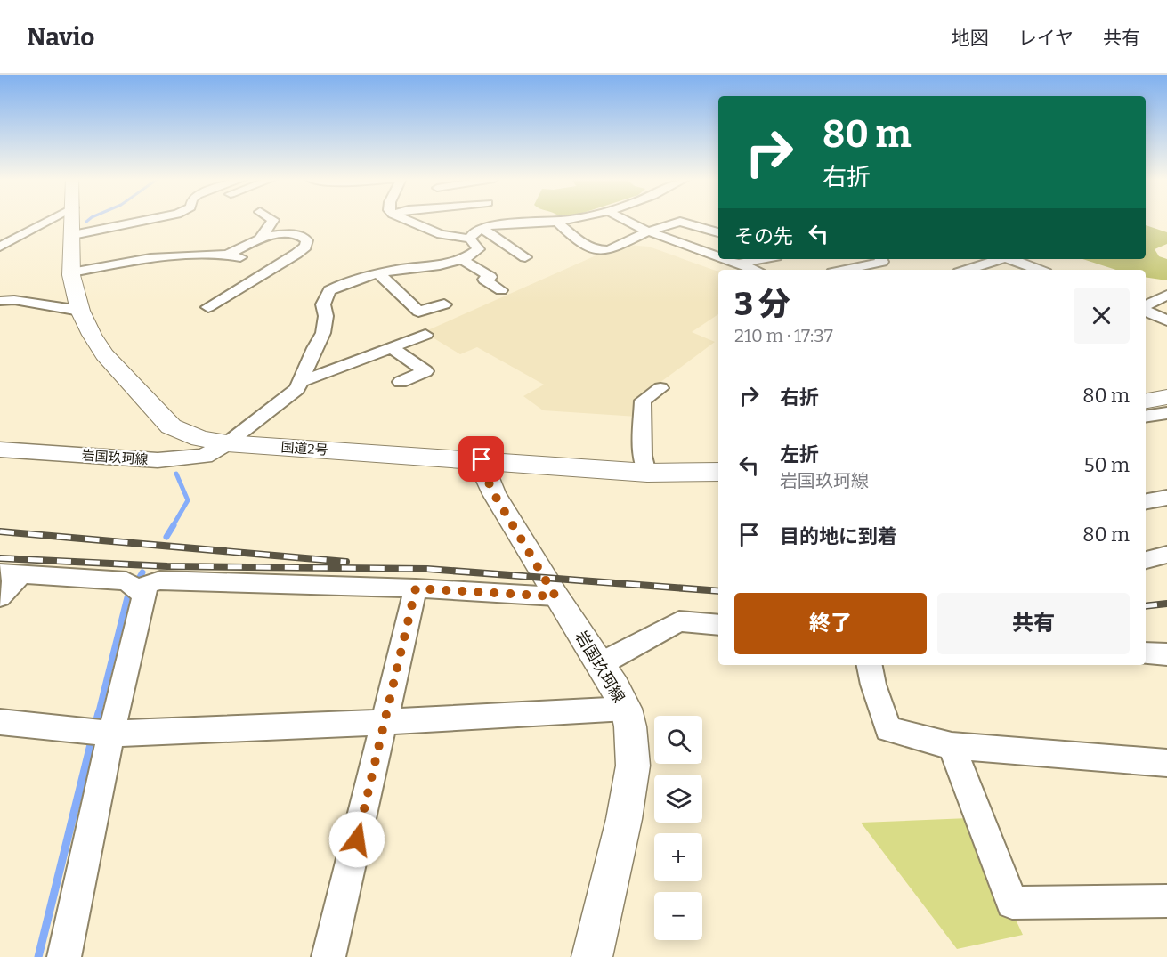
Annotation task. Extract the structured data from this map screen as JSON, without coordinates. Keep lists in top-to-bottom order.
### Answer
{
  "streets": {
    "highway": ["国道2号"],
    "main road": ["岩国玖珂線"]
  },
  "crossings": [
    ["国道2号", "岩国玖珂線"]
  ],
  "page": {
    "header": "Navio",
    "nav": ["地図", "レイヤ", "共有"],
    "turn": ["80 m", "右折"],
    "then": "その先",
    "heading": ["3 分", "210 m · 17:37"],
    "list": [
      {
        "name": "右折",
        "value": "80 m"
      },
      {
        "name": "左折",
        "note": "岩国玖珂線",
        "value": "50 m"
      },
      {
        "name": "目的地に到着",
        "value": "80 m"
      }
    ],
    "buttons": ["終了", "共有"],
    "map_buttons": ["+", "−"]
  }
}
